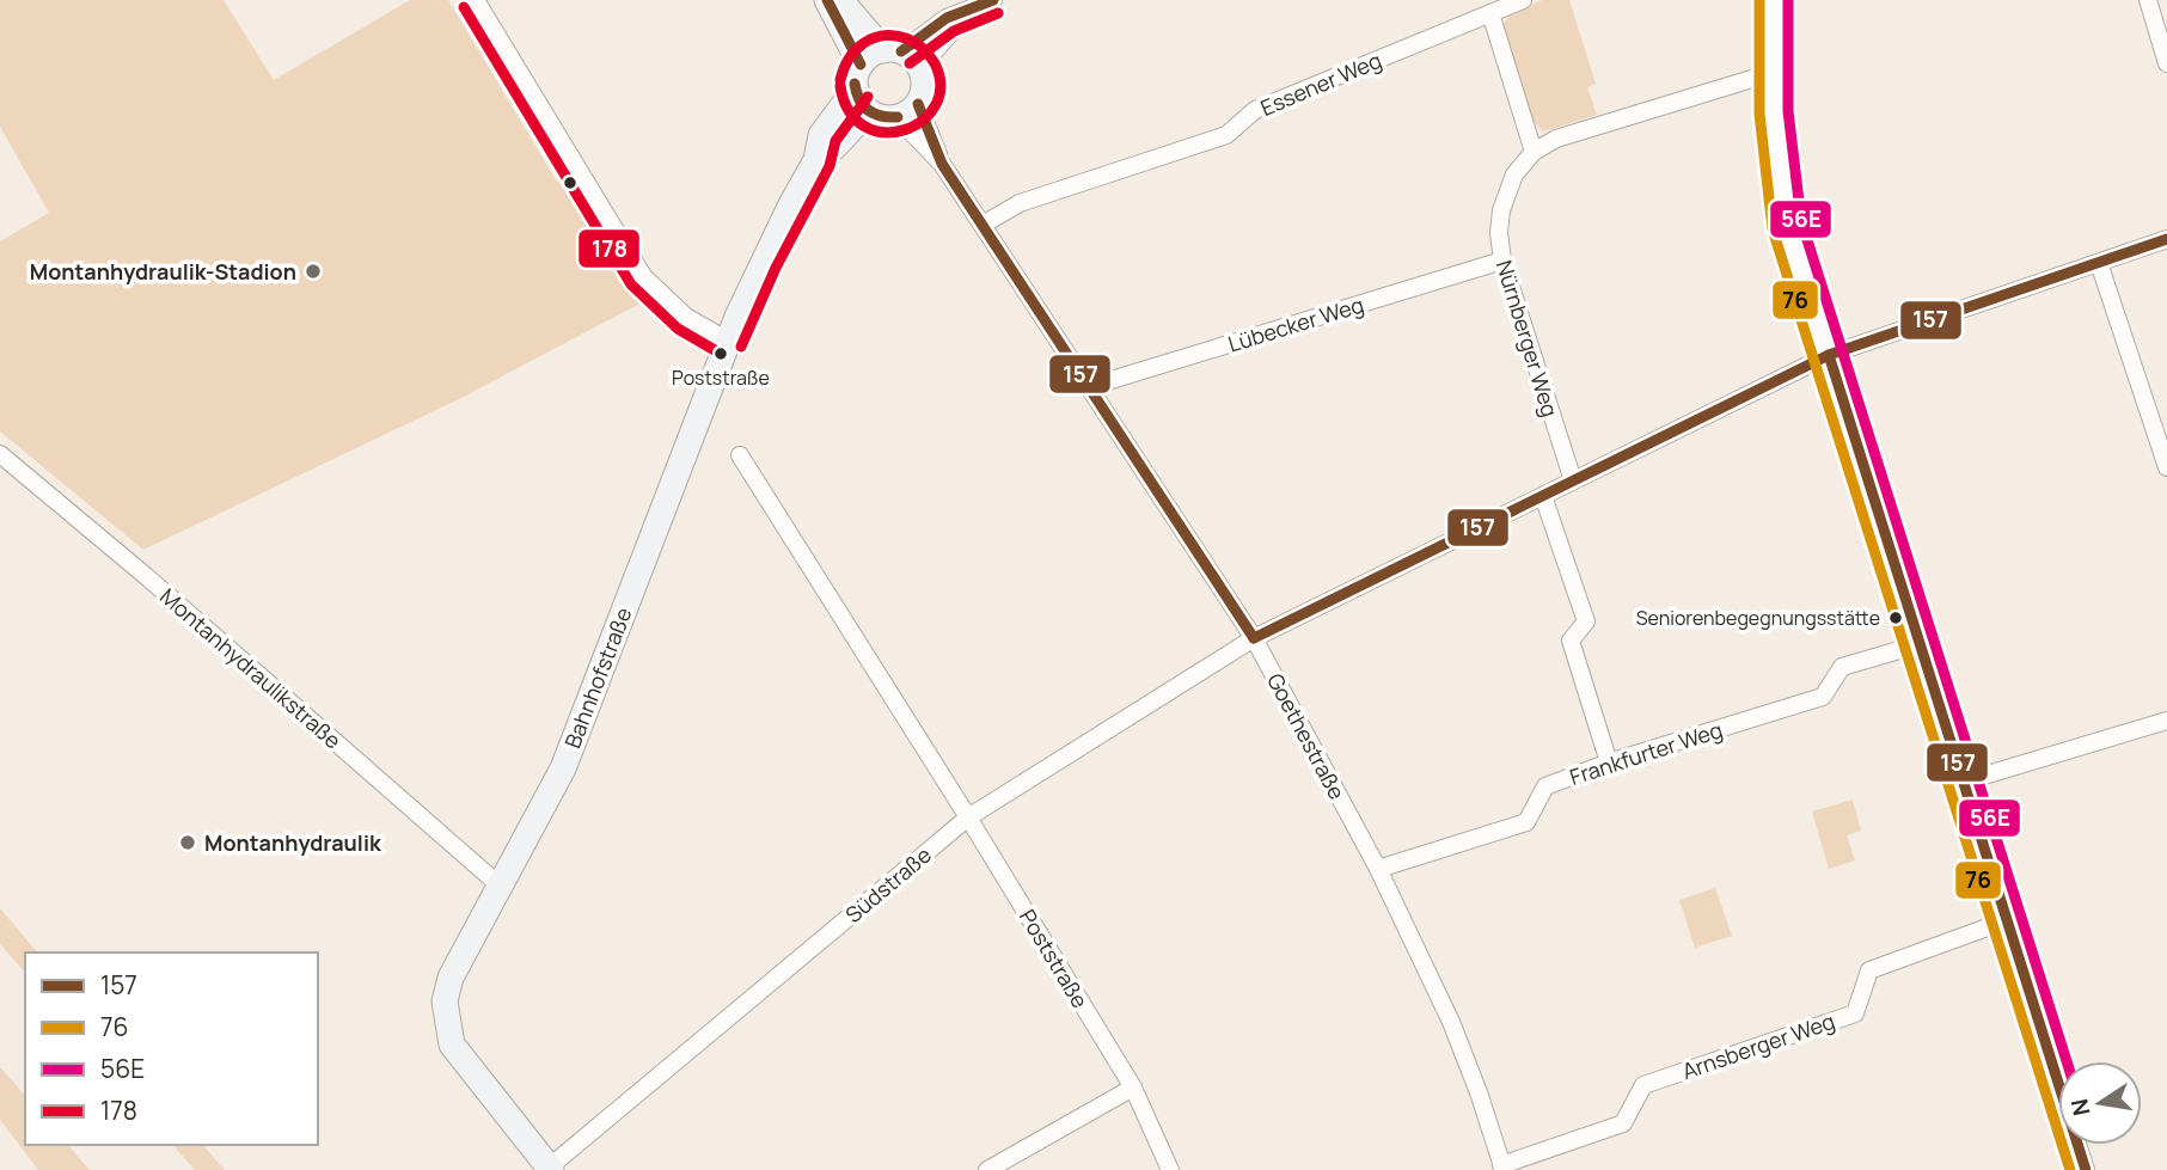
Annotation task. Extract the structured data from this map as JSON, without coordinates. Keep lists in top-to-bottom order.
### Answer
{
  "streets": {
    "main road": ["Bahnhofstraße"],
    "street": [
      "Essener Weg",
      "Lübecker Weg",
      "Nürnberger Weg",
      "Montanhydraulikstraße",
      "Goethestraße",
      "Frankfurter Weg",
      "Südstraße",
      "Poststraße",
      "Arnsberger Weg"
    ]
  },
  "crossings": [
    ["Essener Weg", "Goethestraße"],
    ["Lübecker Weg", "Nürnberger Weg"],
    ["Lübecker Weg", "Goethestraße"],
    ["Nürnberger Weg", "Südstraße"],
    ["Montanhydraulikstraße", "Bahnhofstraße"],
    ["Bahnhofstraße", "Südstraße"],
    ["Goethestraße", "Frankfurter Weg"],
    ["Goethestraße", "Südstraße"],
    ["Goethestraße", "Arnsberger Weg"],
    ["Südstraße", "Poststraße"]
  ],
  "places": [
    "Montanhydraulik-Stadion",
    "Poststraße",
    "Seniorenbegegnungsstätte",
    "Montanhydraulik"
  ],
  "lines": [
    "transit line 157",
    "transit line 76",
    "transit line 56E",
    "transit line 178"
  ],
  "legend": [
    "157",
    "76",
    "56E",
    "178"
  ],
  "north": "left"
}
